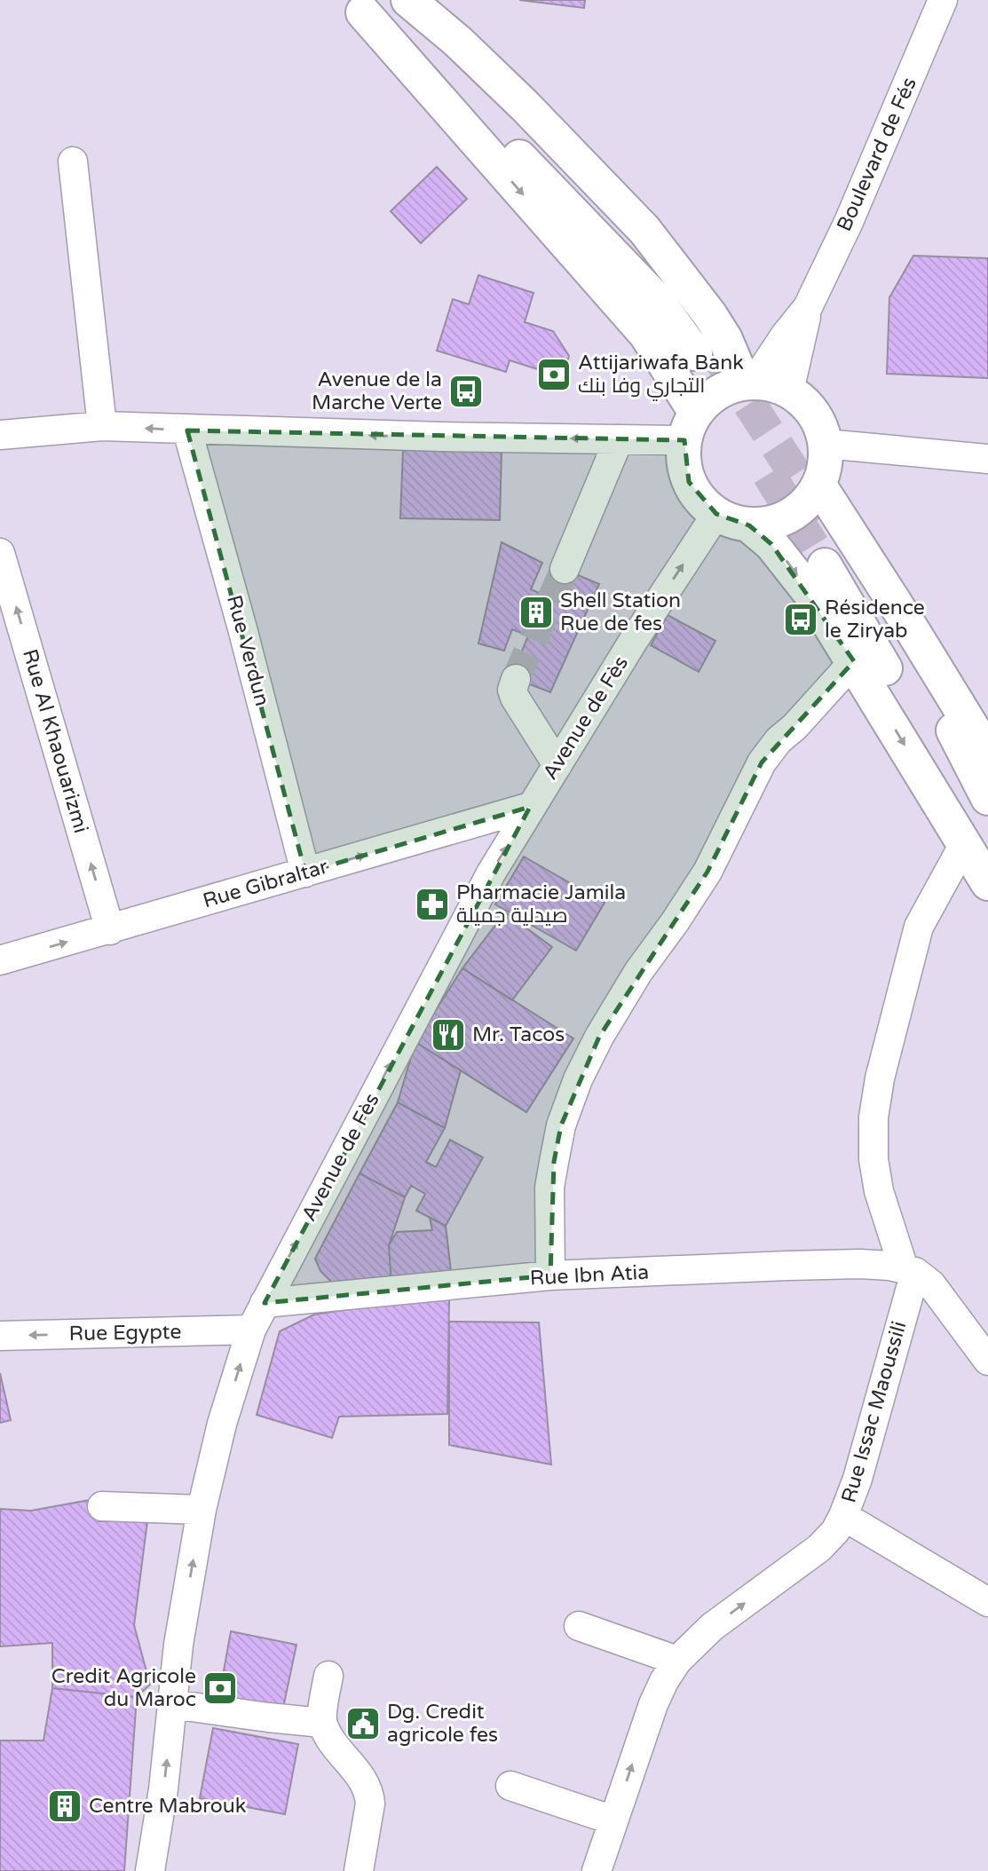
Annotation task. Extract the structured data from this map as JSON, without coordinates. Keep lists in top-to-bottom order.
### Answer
{
  "streets": {
    "street": [
      "Boulevard de Fés",
      "Rue Verdun",
      "Avenue de Fès",
      "Rue Al Khaouarizmi",
      "Rue Gibraltar",
      "Rue Ibn Atia",
      "Rue Egypte",
      "Rue Issac Maoussili"
    ]
  },
  "crossings": [
    ["Boulevard de Fés", "Avenue de Fès"],
    ["Rue Verdun", "Rue Gibraltar"],
    ["Avenue de Fès", "Rue Gibraltar"],
    ["Avenue de Fès", "Rue Ibn Atia"],
    ["Avenue de Fès", "Rue Egypte"],
    ["Rue Al Khaouarizmi", "Rue Gibraltar"],
    ["Rue Ibn Atia", "Rue Issac Maoussili"]
  ],
  "one_way": ["Rue Al Khaouarizmi", "Rue Gibraltar", "Rue Issac Maoussili"],
  "places": {
    "bank": ["Attijariwafa Bank التجاري وفا بنك", "Credit Agricole du Maroc"],
    "bus stop": ["Avenue de la Marche Verte", "Résidence le Ziryab"],
    "building": ["Shell Station Rue de fes", "Centre Mabrouk"],
    "pharmacy": ["Pharmacie Jamila صيدلية جميلة"],
    "restaurant": ["Mr. Tacos"],
    "public building": ["Dg. Credit agricole fes"]
  }
}
